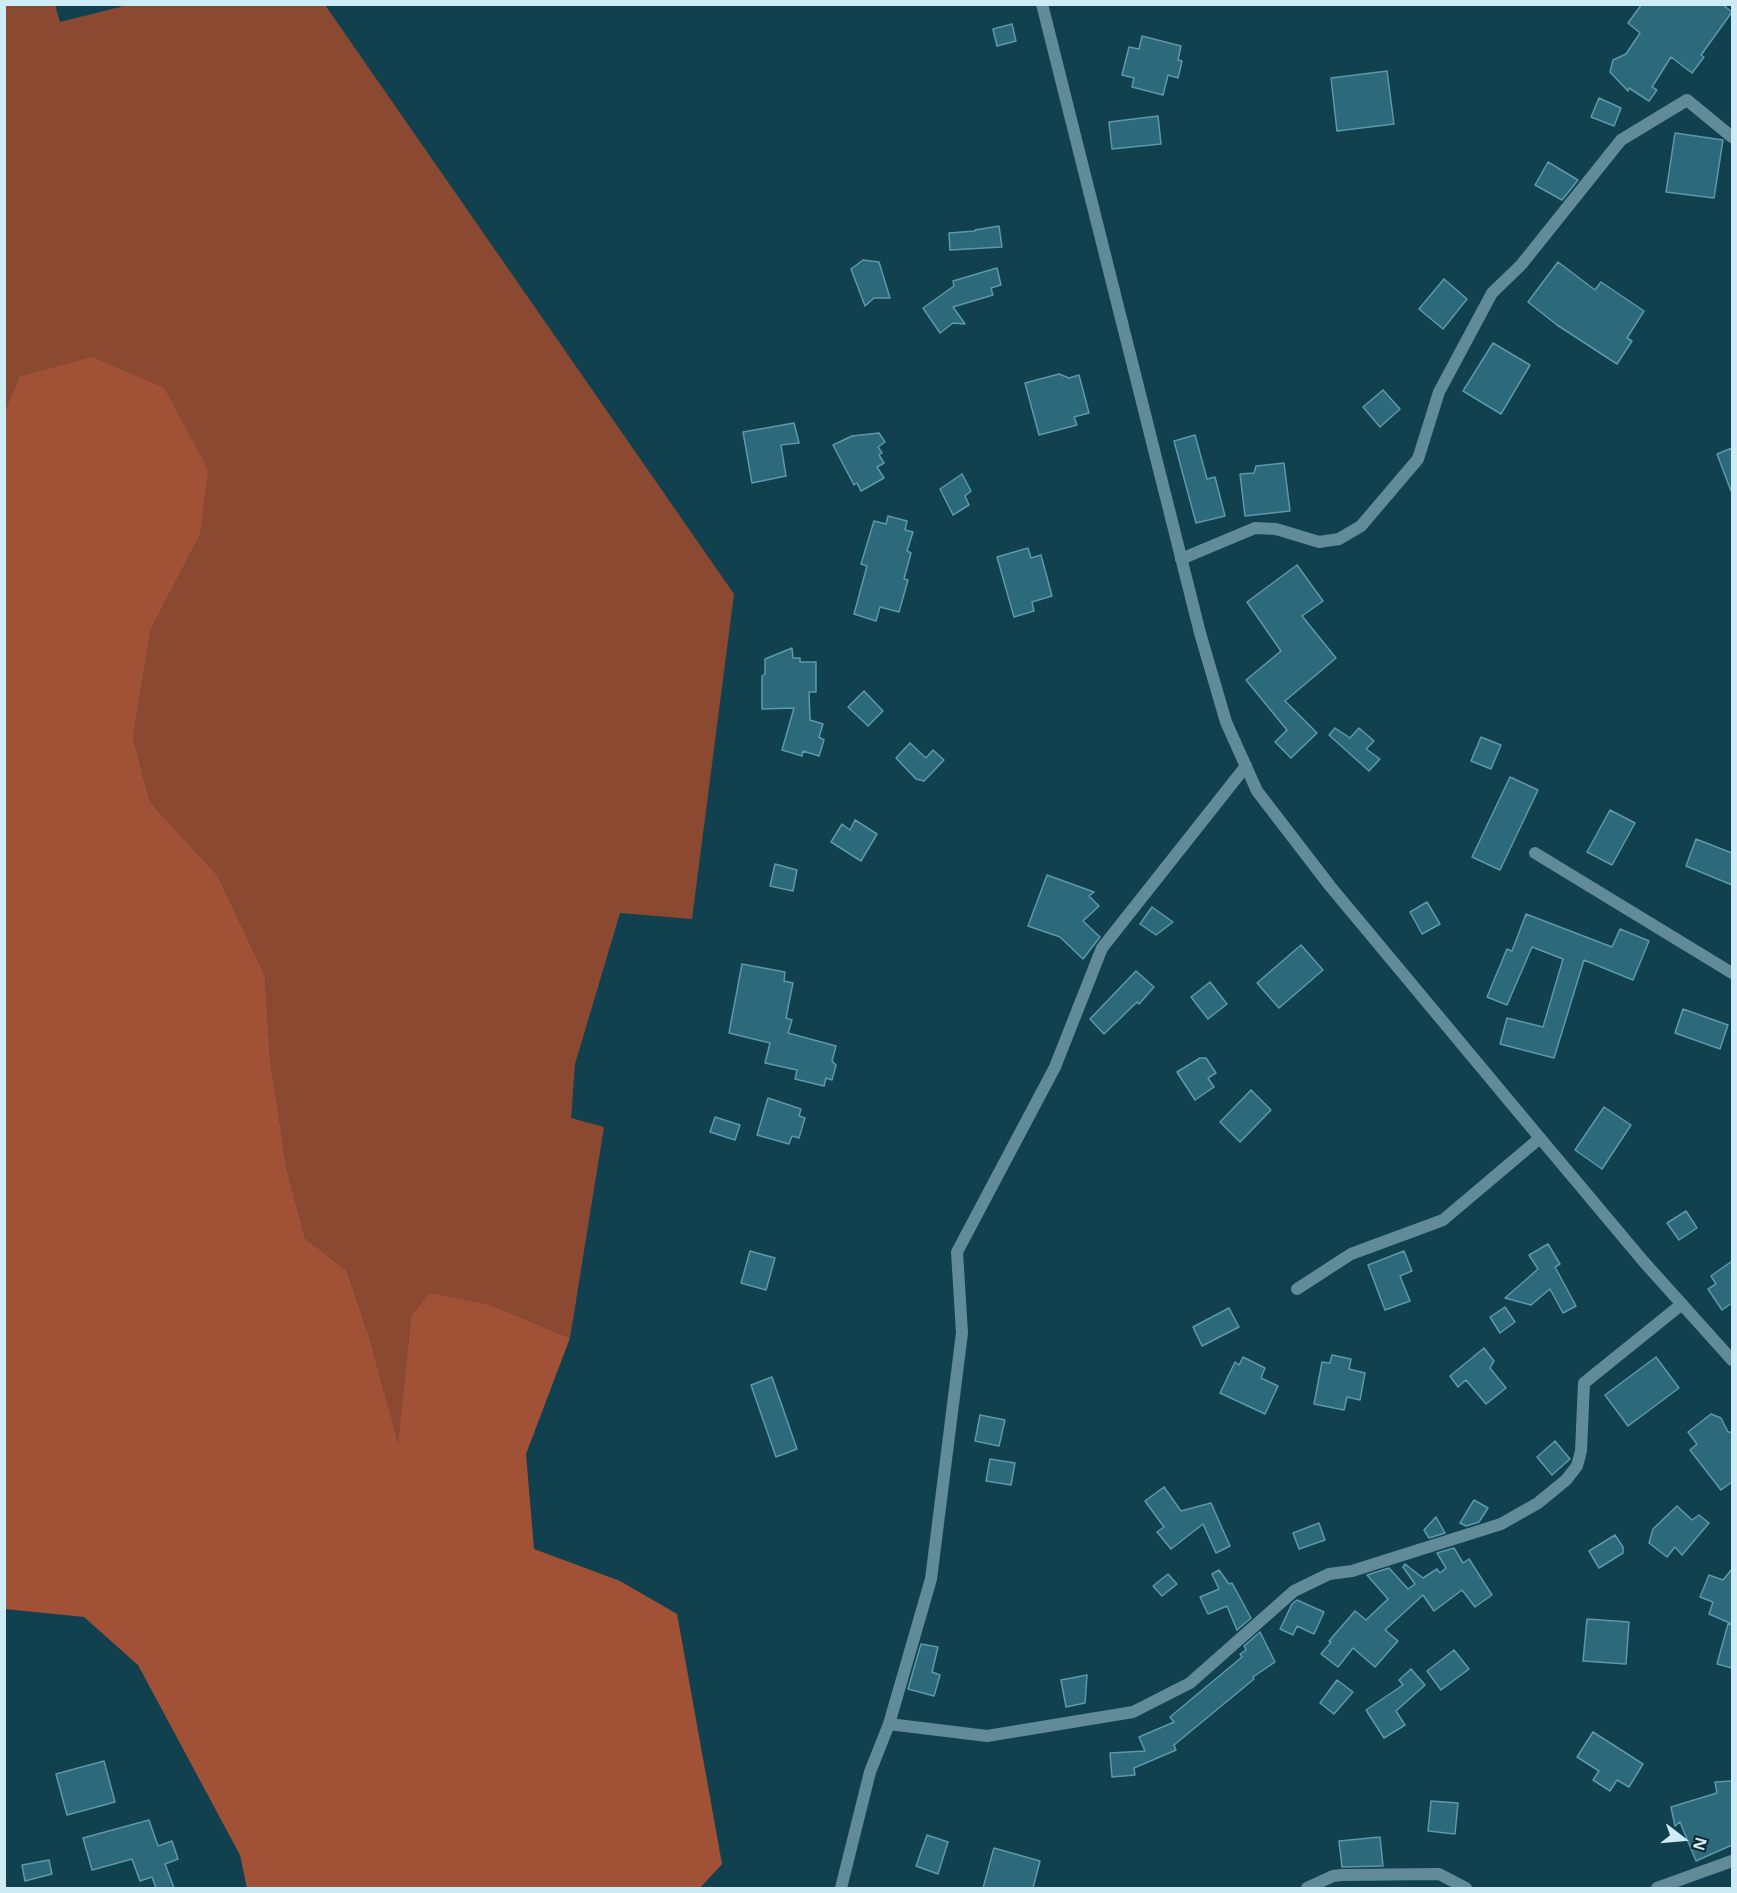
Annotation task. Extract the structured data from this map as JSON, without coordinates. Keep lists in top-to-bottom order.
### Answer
{
  "north": "right"
}
